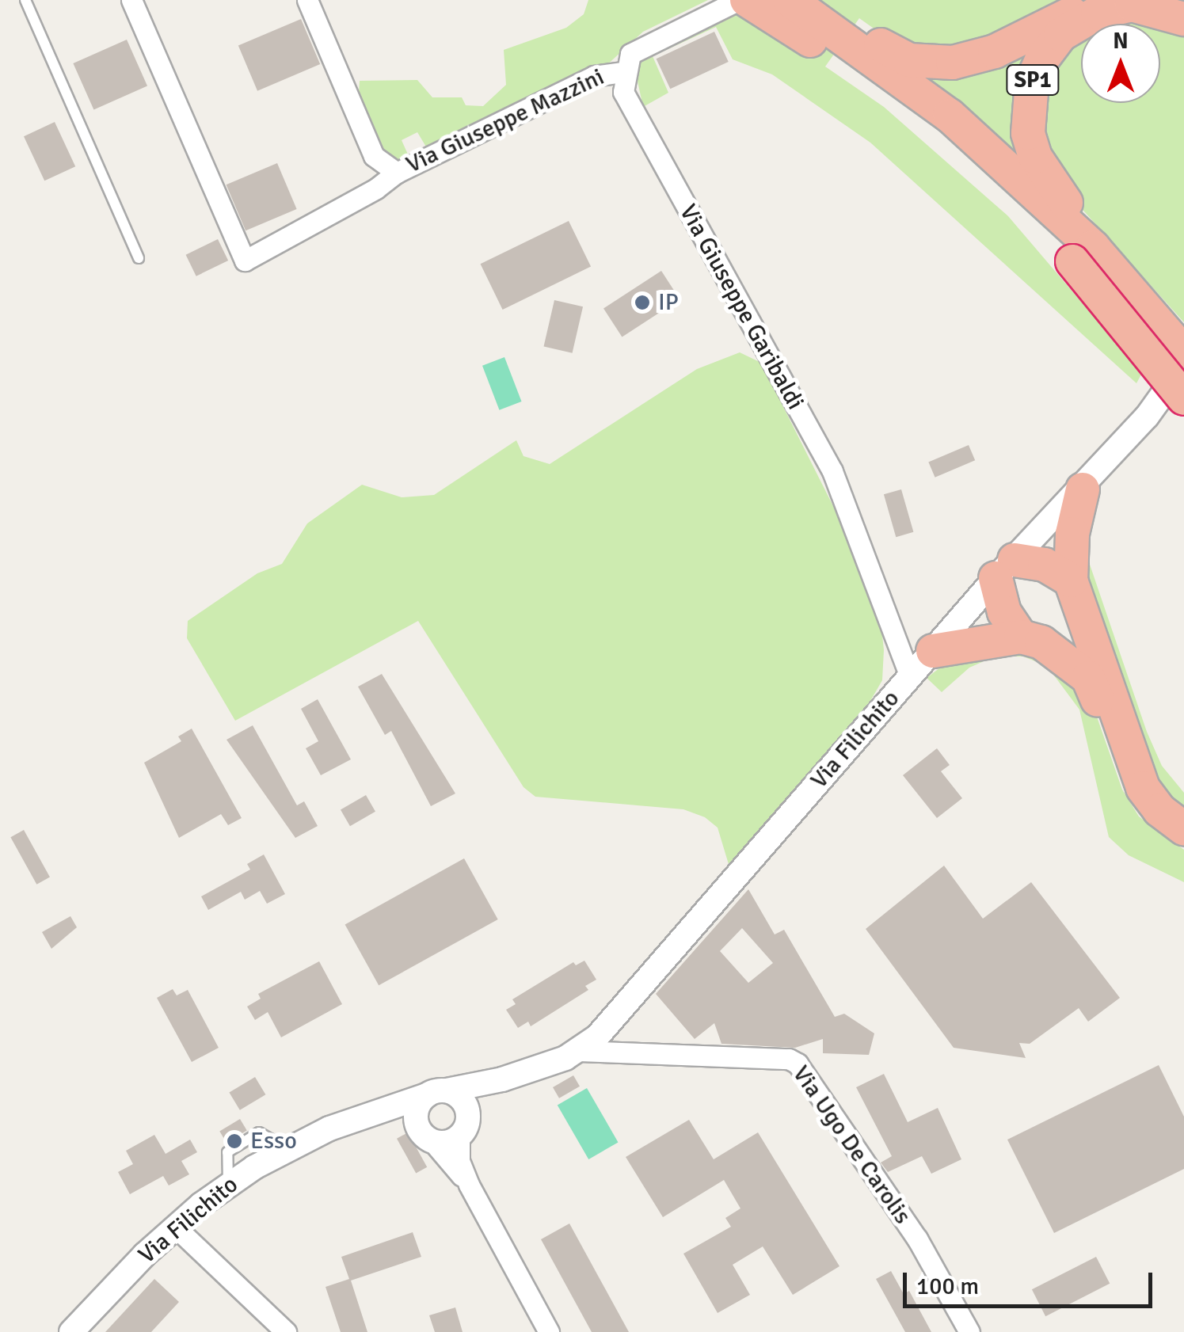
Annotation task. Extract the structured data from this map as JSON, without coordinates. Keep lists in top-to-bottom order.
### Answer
{
  "streets": {
    "highway": ["SP1"],
    "street": [
      "Via Giuseppe Mazzini",
      "Via Giuseppe Garibaldi",
      "Via Filichito",
      "Via Ugo De Carolis"
    ]
  },
  "crossings": [
    ["Via Giuseppe Mazzini", "Via Giuseppe Garibaldi"],
    ["Via Giuseppe Garibaldi", "Via Filichito"],
    ["Via Filichito", "Via Ugo De Carolis"]
  ],
  "places": ["IP", "Esso"],
  "scale_bar": "100 m",
  "north": "top"
}
